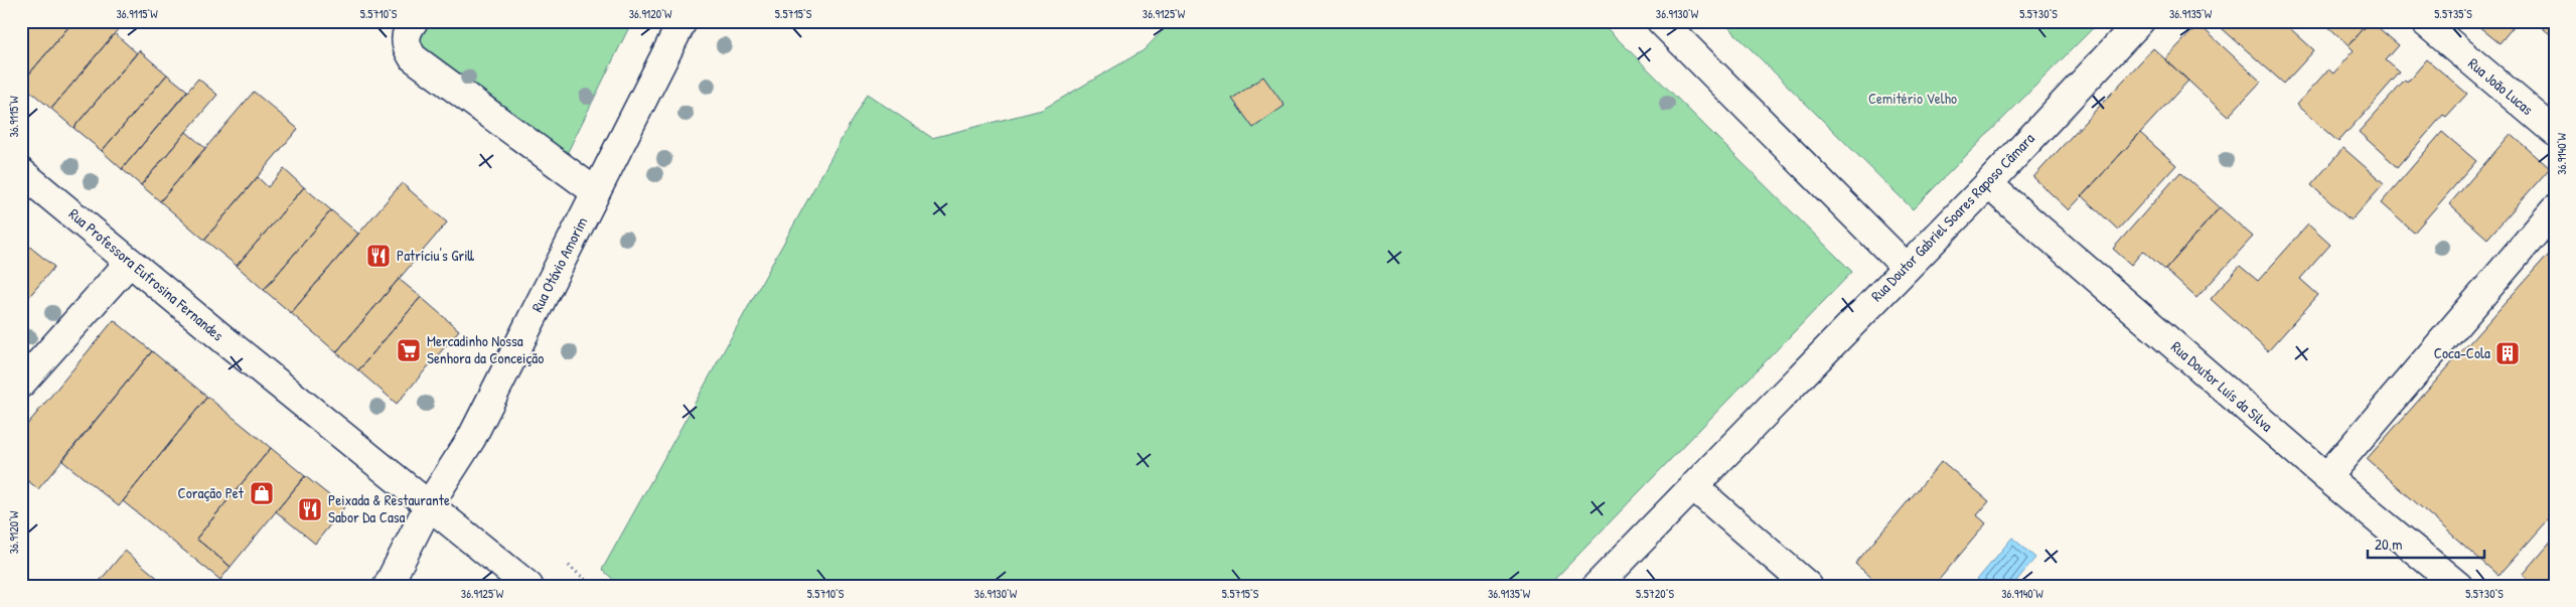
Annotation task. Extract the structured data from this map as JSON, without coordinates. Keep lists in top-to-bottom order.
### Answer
{
  "streets": {
    "street": [
      "Rua João Lucas",
      "Rua Doutor Gabriel Soares Raposo Câmara",
      "Rua Otávio Amorim",
      "Rua Professora Eufrosina Fernandes",
      "Rua Doutor Luís da Silva"
    ]
  },
  "crossings": [
    ["Rua Doutor Gabriel Soares Raposo Câmara", "Rua Doutor Luís da Silva"],
    ["Rua Otávio Amorim", "Rua Professora Eufrosina Fernandes"]
  ],
  "parks": ["Cemitério Velho"],
  "places": {
    "restaurant": ["Patríciu's Grill", "Peixada & Restaurante Sabor Da Casa"],
    "supermarket": ["Mercadinho Nossa Senhora da Conceição"],
    "building": ["Coca-Cola"],
    "shop": ["Coração Pet"]
  },
  "scale_bar": "20 m",
  "coordinates": [
    "36.9115°W",
    "5.5710°S",
    "36.9120°W",
    "5.5715°S",
    "36.9125°W",
    "36.9130°W",
    "5.5730°S",
    "36.9135°W",
    "5.5735°S",
    "36.9140°W",
    "5.5720°S"
  ]
}
